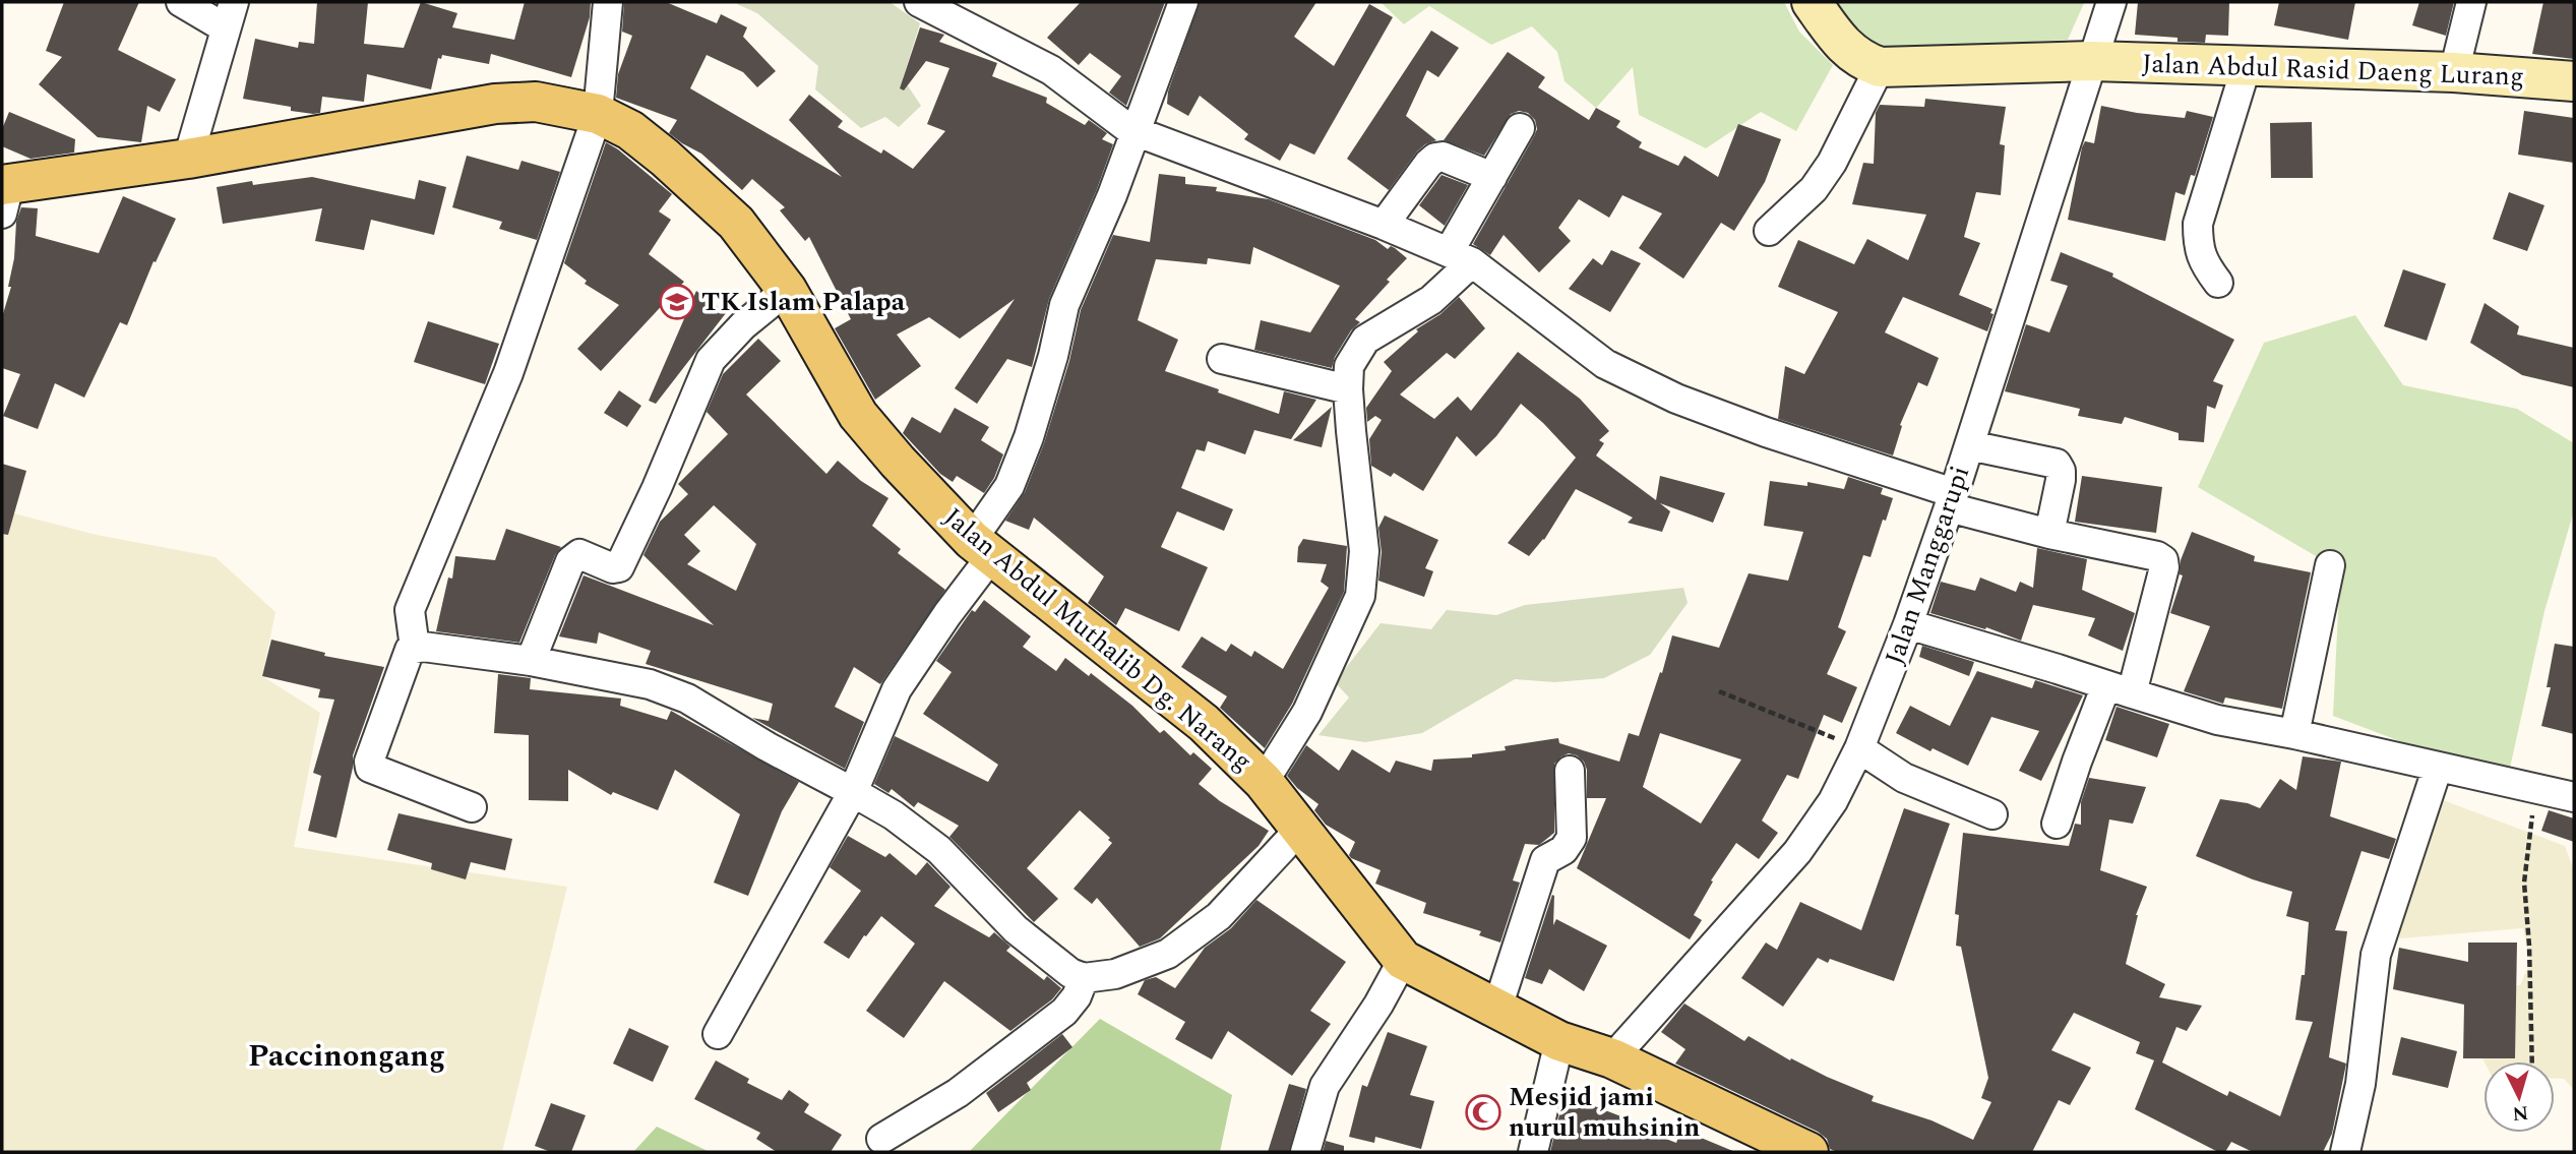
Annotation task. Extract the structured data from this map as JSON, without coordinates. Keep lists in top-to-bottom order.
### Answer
{
  "streets": {
    "main road": ["Jalan Abdul Muthalib Dg. Narang"],
    "street": ["Jalan Abdul Rasid Daeng Lurang", "Jalan Manggarupi"]
  },
  "crossings": [
    ["Jalan Abdul Rasid Daeng Lurang", "Jalan Manggarupi"],
    ["Jalan Manggarupi", "Jalan Abdul Muthalib Dg. Narang"]
  ],
  "districts": ["Paccinongang"],
  "places": {
    "school or university": ["TK Islam Palapa"],
    "mosque": ["Mesjid jami nurul muhsinin"]
  },
  "north": "bottom"
}
